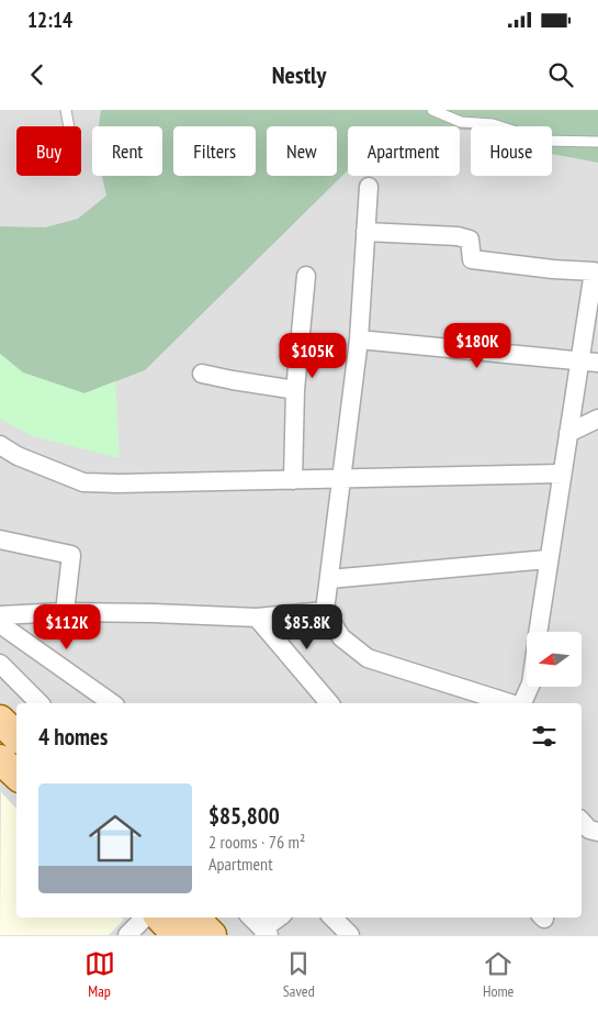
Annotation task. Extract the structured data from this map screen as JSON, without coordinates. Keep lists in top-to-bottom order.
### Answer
{
  "north": "left",
  "page": {
    "status": "12:14",
    "header": "Nestly",
    "chip": [
      "Buy",
      "Rent",
      "Filters",
      "New",
      "Apartment",
      "House"
    ],
    "price": [
      "$180K",
      "$105K",
      "$112K",
      "$85.8K"
    ],
    "heading": "4 homes",
    "list": [
      {
        "name": "$85,800",
        "note": "2 rooms · 76 m² · Apartment"
      }
    ],
    "tabs": ["Map", "Saved", "Home"]
  }
}
